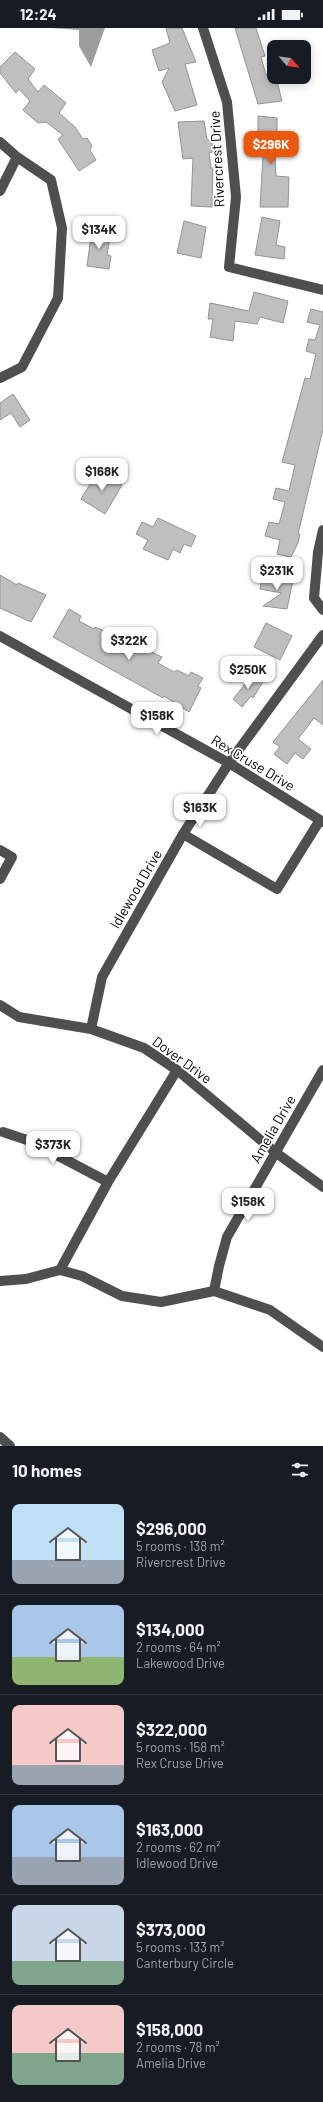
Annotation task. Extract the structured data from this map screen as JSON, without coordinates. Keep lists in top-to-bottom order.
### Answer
{
  "streets": {
    "street": [
      "Rivercrest Drive",
      "Rex Cruse Drive",
      "Idlewood Drive",
      "Dover Drive",
      "Amelia Drive"
    ]
  },
  "crossings": [
    ["Rex Cruse Drive", "Idlewood Drive"],
    ["Idlewood Drive", "Dover Drive"],
    ["Dover Drive", "Amelia Drive"]
  ],
  "north": "bottom right",
  "page": {
    "status": "12:24",
    "price": [
      "$296K",
      "$134K",
      "$168K",
      "$231K",
      "$322K",
      "$250K",
      "$158K",
      "$163K",
      "$373K",
      "$158K"
    ],
    "heading": "10 homes",
    "list": [
      {
        "name": "$296,000",
        "note": "5 rooms · 138 m² · Rivercrest Drive"
      },
      {
        "name": "$134,000",
        "note": "2 rooms · 64 m² · Lakewood Drive"
      },
      {
        "name": "$322,000",
        "note": "5 rooms · 158 m² · Rex Cruse Drive"
      },
      {
        "name": "$163,000",
        "note": "2 rooms · 62 m² · Idlewood Drive"
      },
      {
        "name": "$373,000",
        "note": "5 rooms · 133 m² · Canterbury Circle"
      },
      {
        "name": "$158,000",
        "note": "2 rooms · 78 m² · Amelia Drive"
      }
    ]
  }
}
